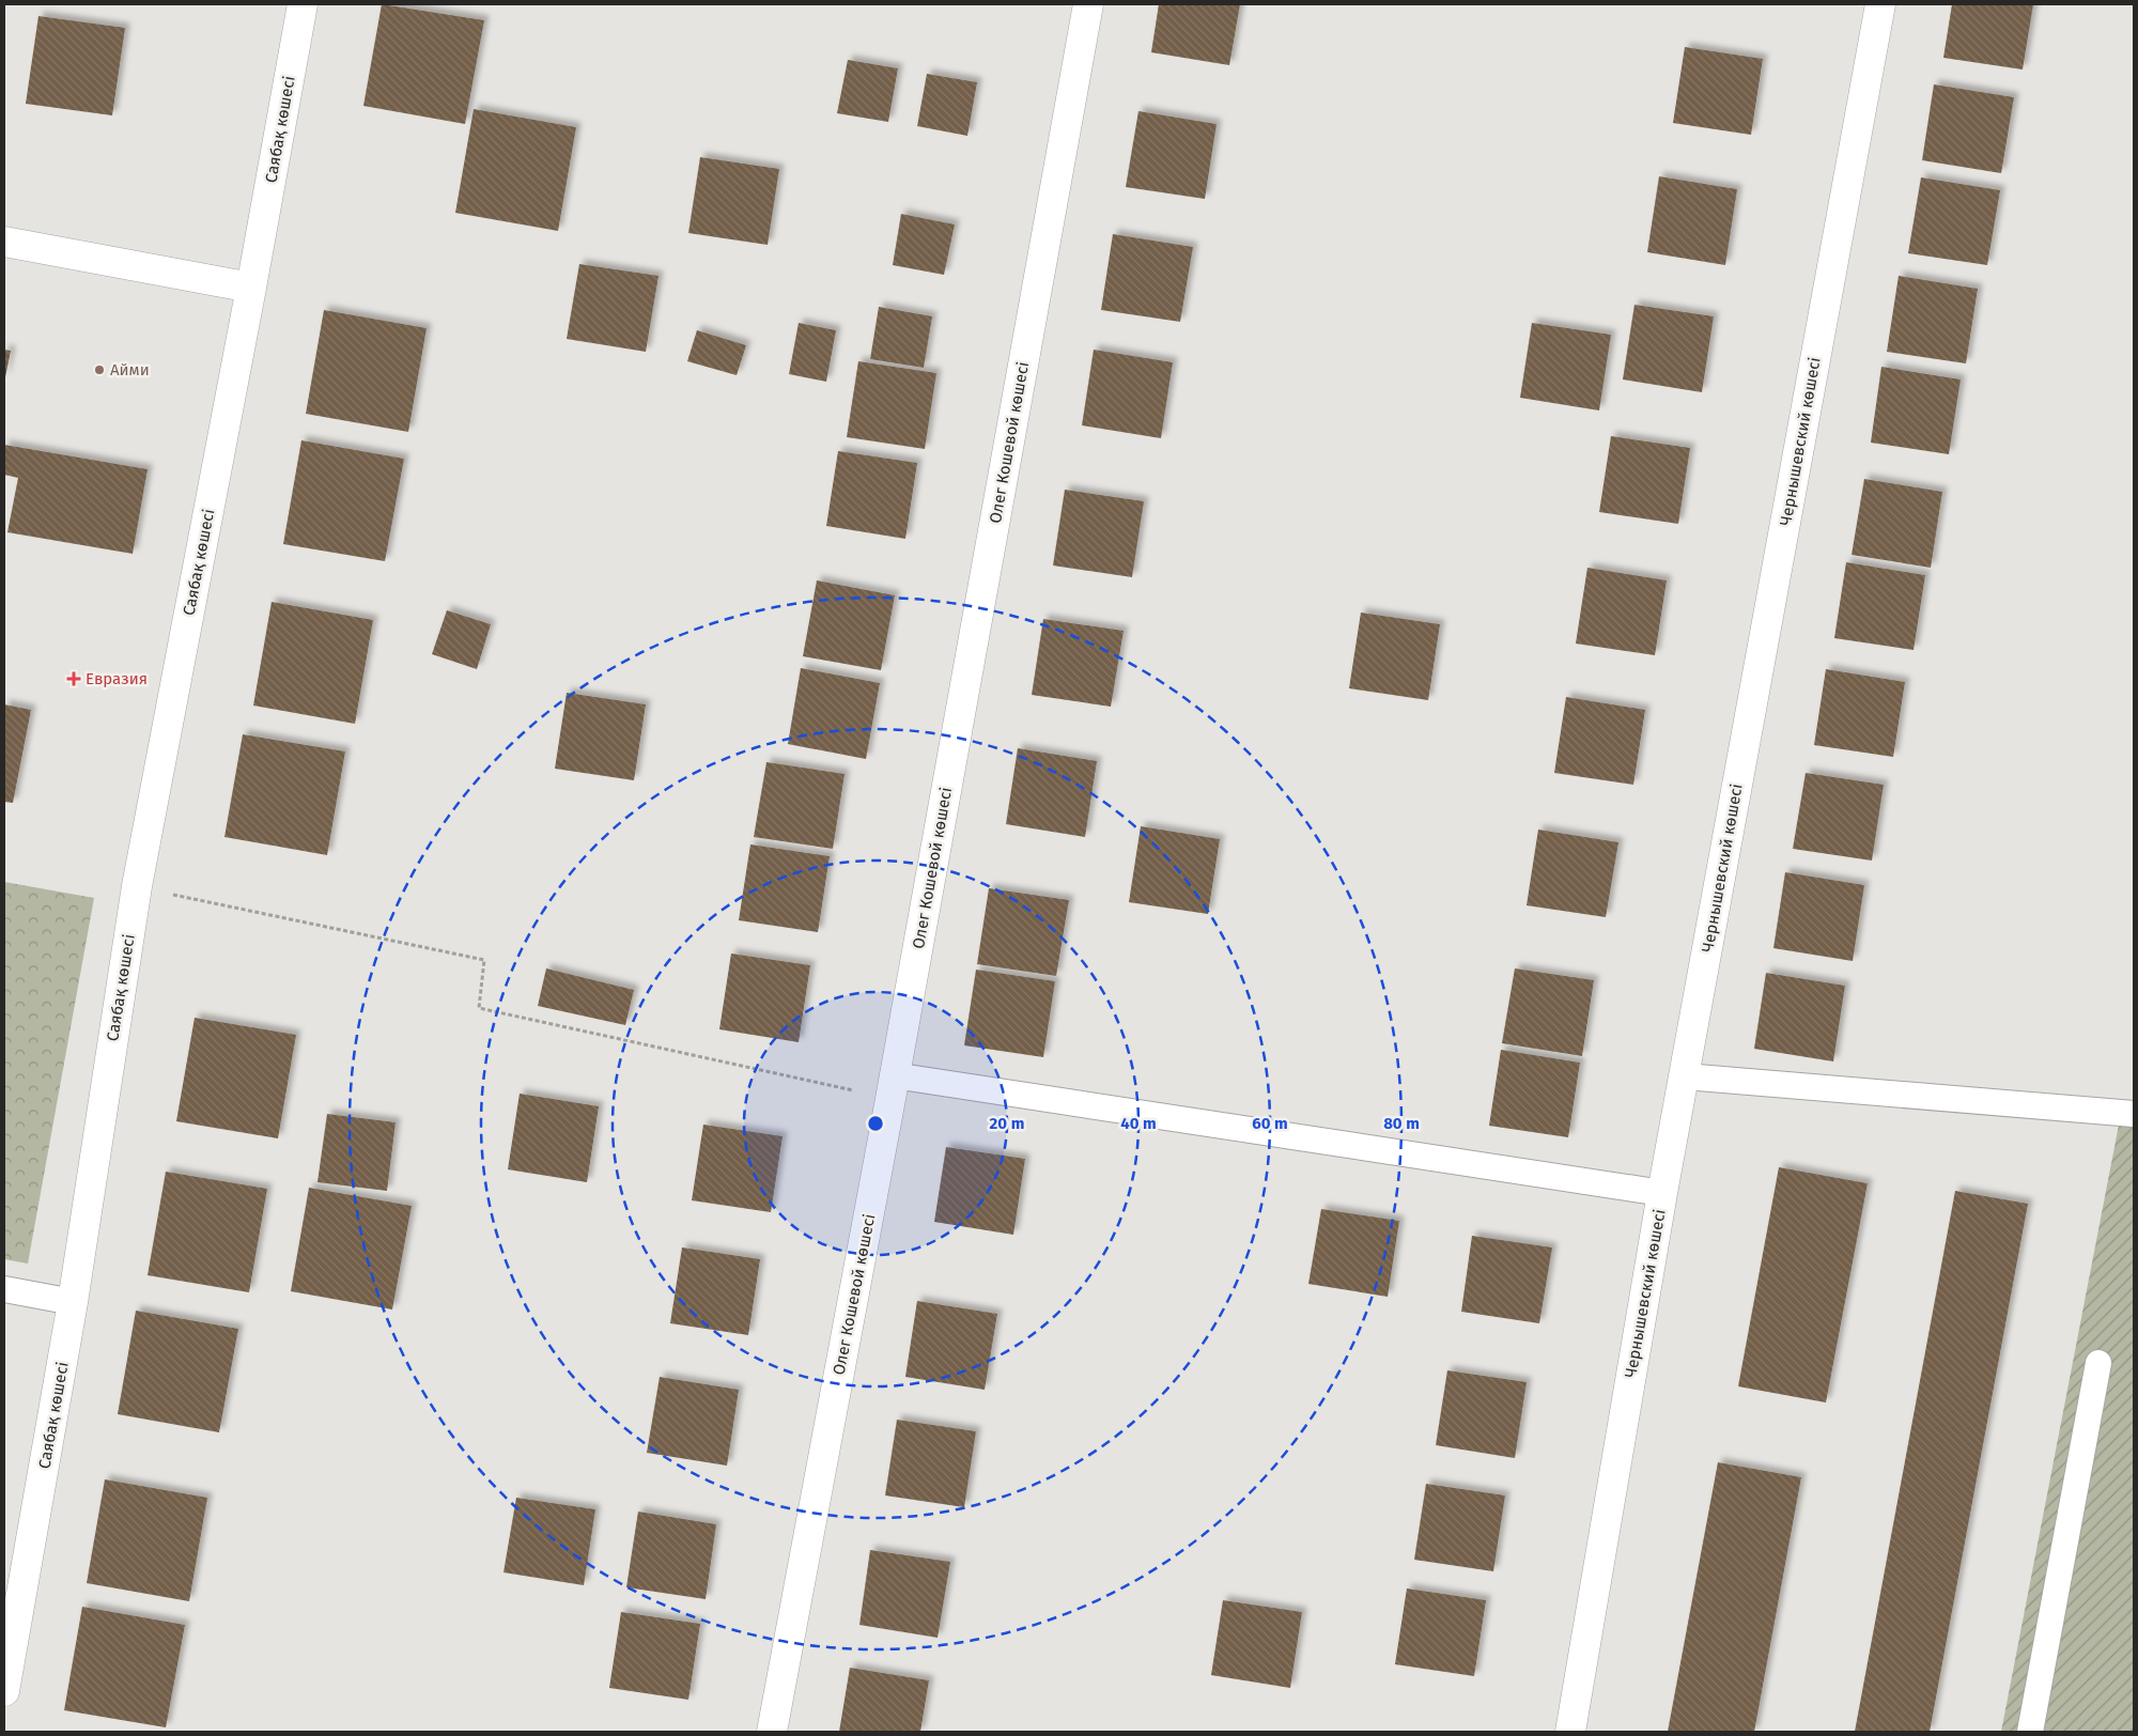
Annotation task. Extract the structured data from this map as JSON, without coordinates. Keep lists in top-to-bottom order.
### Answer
{
  "streets": {
    "street": ["Саябақ көшесі", "Чернышевский көшесі", "Олег Кошевой көшесі"]
  },
  "places": {
    "other": ["Айми"],
    "health": ["Евразия"]
  },
  "rings": [
    "20 m",
    "40 m",
    "60 m",
    "80 m"
  ]
}
